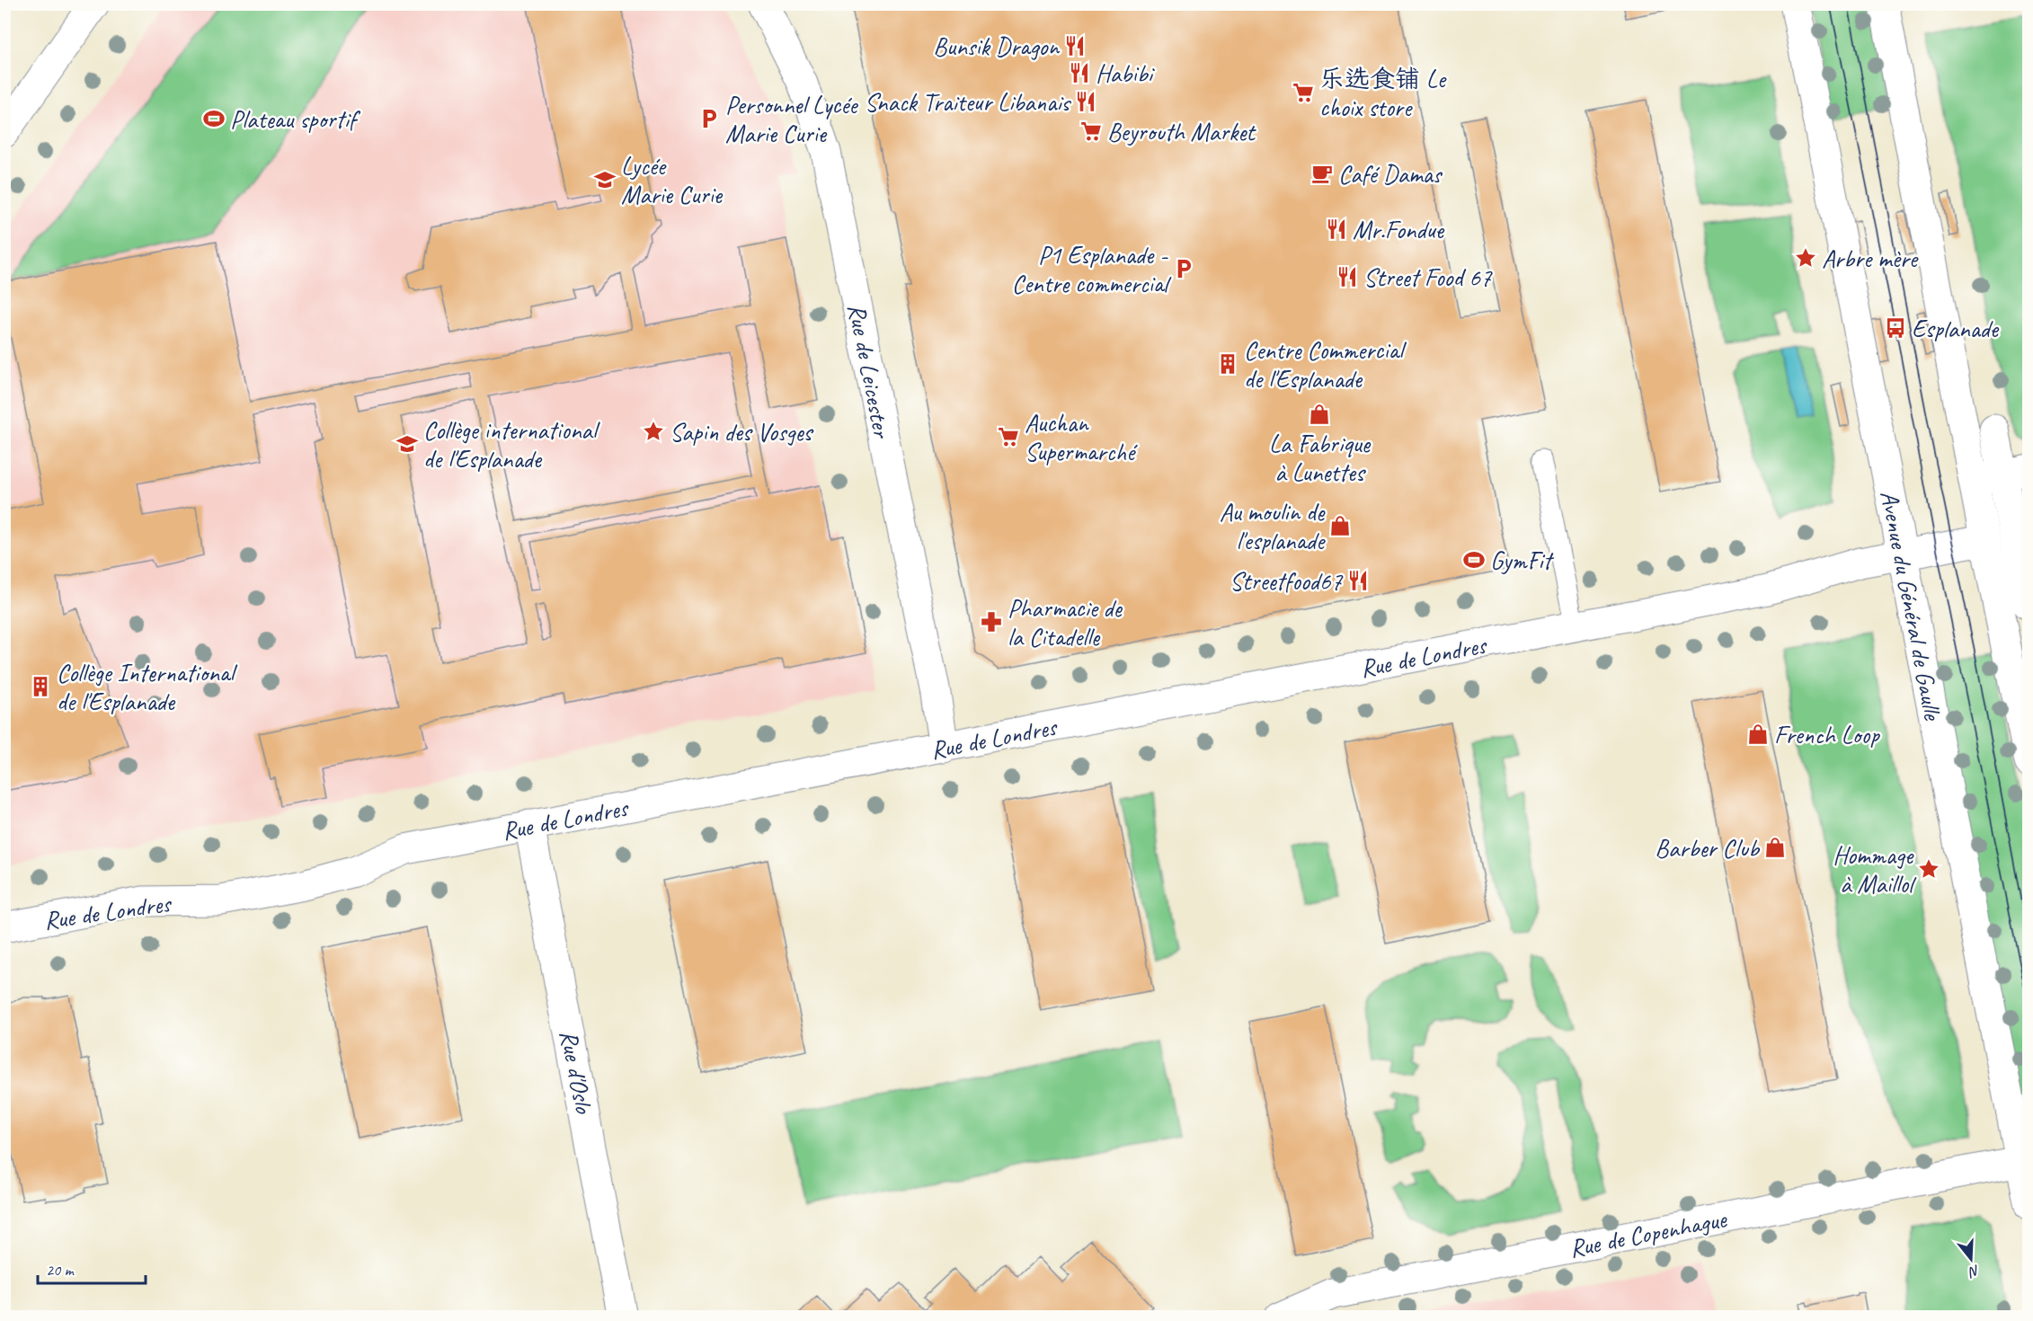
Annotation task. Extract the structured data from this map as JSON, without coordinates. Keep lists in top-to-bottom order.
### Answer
{
  "streets": {
    "street": [
      "Rue de Leicester",
      "Avenue du Général de Gaulle",
      "Rue de Londres",
      "Rue d'Oslo",
      "Rue de Copenhague"
    ]
  },
  "crossings": [
    ["Rue de Leicester", "Rue de Londres"],
    ["Avenue du Général de Gaulle", "Rue de Londres"],
    ["Avenue du Général de Gaulle", "Rue de Copenhague"],
    ["Rue de Londres", "Rue d'Oslo"]
  ],
  "places": {
    "restaurant": [
      "Bunsik Dragon",
      "Habibi",
      "Snack Traiteur Libanais",
      "Mr.Fondue",
      "Street Food 67",
      "Streetfood67"
    ],
    "supermarket": ["乐选食铺 Le choix store", "Beyrouth Market", "Auchan Supermarché"],
    "sports": ["Plateau sportif", "GymFit"],
    "parking": ["Personnel Lycée Marie Curie", "P1 Esplanade - Centre commercial"],
    "cafe": ["Café Damas"],
    "school or university": ["Lycée Marie Curie", "Collège international de l'Esplanade"],
    "place": ["Arbre mère", "Sapin des Vosges", "Hommage à Maillol"],
    "bus stop": ["Esplanade"],
    "building": ["Centre Commercial de l'Esplanade", "Collège International de l'Esplanade"],
    "shop": [
      "La Fabrique à Lunettes",
      "Au moulin de l'esplanade",
      "French Loop",
      "Barber Club"
    ],
    "pharmacy": ["Pharmacie de la Citadelle"]
  },
  "scale_bar": "20 m",
  "north": "bottom"
}
